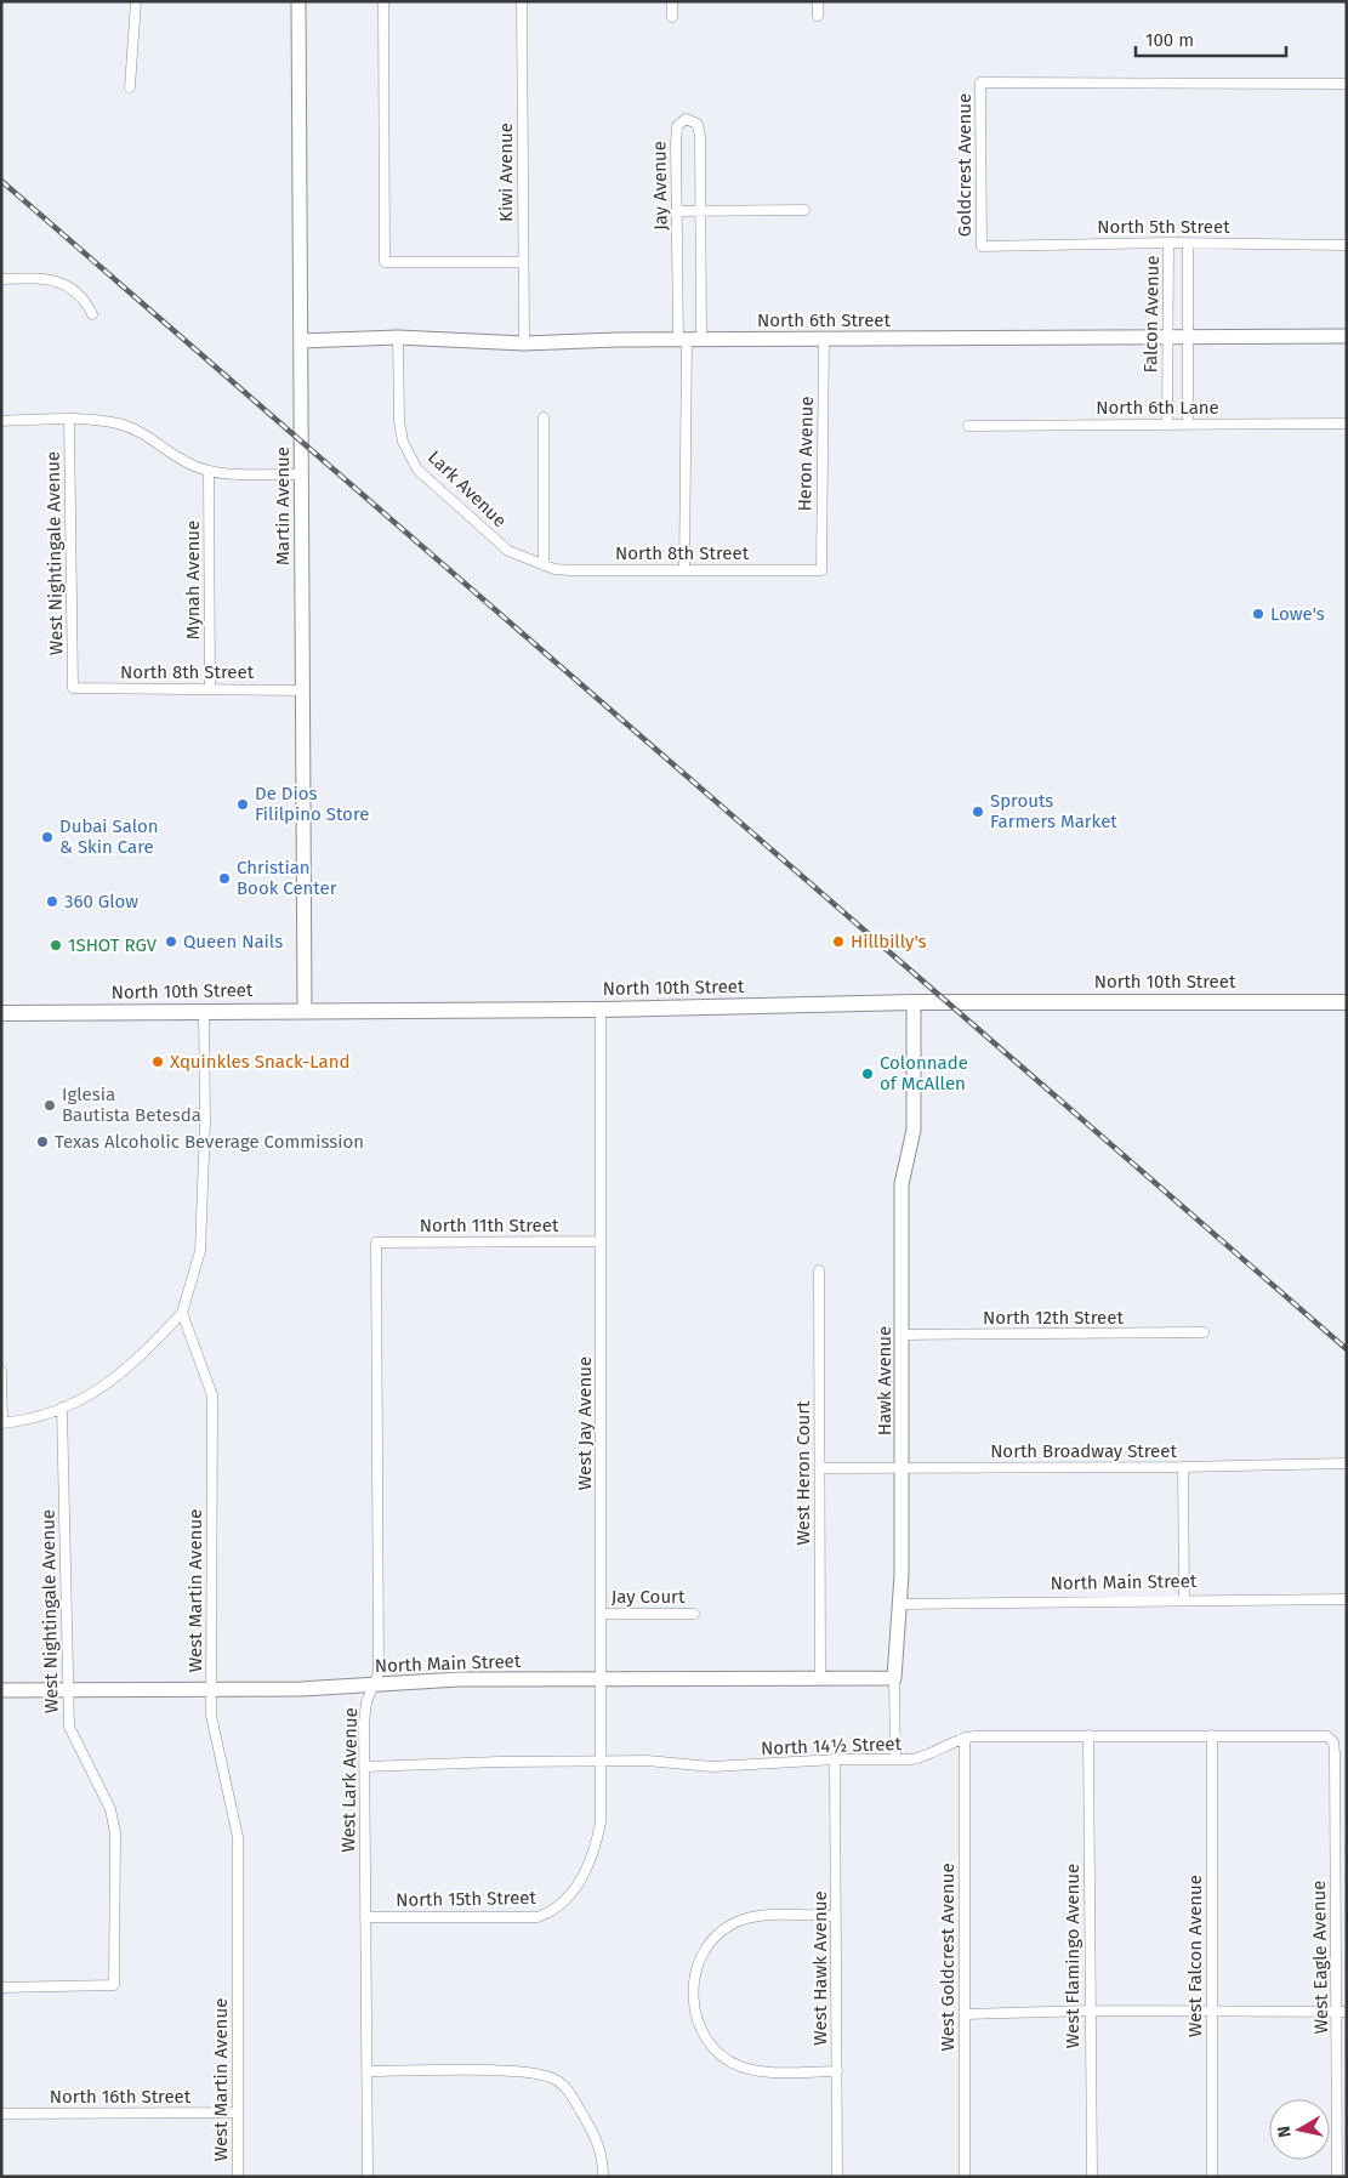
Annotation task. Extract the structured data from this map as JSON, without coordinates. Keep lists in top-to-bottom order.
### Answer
{
  "streets": {
    "main road": ["North 10th Street"],
    "street": [
      "Goldcrest Avenue",
      "Kiwi Avenue",
      "Jay Avenue",
      "North 5th Street",
      "Falcon Avenue",
      "North 6th Street",
      "North 6th Lane",
      "Heron Avenue",
      "Lark Avenue",
      "Martin Avenue",
      "West Nightingale Avenue",
      "North 8th Street",
      "Mynah Avenue",
      "North 11th Street",
      "North 12th Street",
      "Hawk Avenue",
      "West Jay Avenue",
      "North Broadway Street",
      "West Heron Court",
      "North Main Street",
      "West Martin Avenue",
      "Jay Court",
      "North 14½ Street",
      "West Lark Avenue",
      "North 15th Street",
      "West Flamingo Avenue",
      "West Falcon Avenue",
      "West Goldcrest Avenue",
      "West Eagle Avenue",
      "West Hawk Avenue",
      "North 16th Street"
    ]
  },
  "crossings": [
    ["Goldcrest Avenue", "North 5th Street"],
    ["Kiwi Avenue", "North 6th Street"],
    ["Jay Avenue", "North 6th Street"],
    ["Jay Avenue", "North 8th Street"],
    ["North 5th Street", "Falcon Avenue"],
    ["Falcon Avenue", "North 6th Street"],
    ["Falcon Avenue", "North 6th Lane"],
    ["North 6th Street", "Heron Avenue"],
    ["North 6th Street", "Lark Avenue"],
    ["North 6th Street", "Martin Avenue"],
    ["Heron Avenue", "North 8th Street"],
    ["Lark Avenue", "North 8th Street"],
    ["Martin Avenue", "North 8th Street"],
    ["Martin Avenue", "North 10th Street"],
    ["West Nightingale Avenue", "North 8th Street"],
    ["West Nightingale Avenue", "North Main Street"],
    ["North 8th Street", "Mynah Avenue"],
    ["North 10th Street", "Hawk Avenue"],
    ["North 10th Street", "West Jay Avenue"],
    ["North 11th Street", "West Jay Avenue"],
    ["North 11th Street", "West Lark Avenue"],
    ["North 12th Street", "Hawk Avenue"],
    ["Hawk Avenue", "North Broadway Street"],
    ["Hawk Avenue", "North Main Street"],
    ["Hawk Avenue", "North 14½ Street"],
    ["West Jay Avenue", "North Main Street"],
    ["West Jay Avenue", "Jay Court"],
    ["West Jay Avenue", "North 14½ Street"],
    ["West Jay Avenue", "North 15th Street"],
    ["North Broadway Street", "West Heron Court"],
    ["West Heron Court", "North Main Street"],
    ["North Main Street", "West Martin Avenue"],
    ["North Main Street", "West Lark Avenue"],
    ["West Martin Avenue", "North 16th Street"],
    ["North 14½ Street", "West Lark Avenue"],
    ["North 14½ Street", "West Flamingo Avenue"],
    ["North 14½ Street", "West Falcon Avenue"],
    ["North 14½ Street", "West Goldcrest Avenue"],
    ["North 14½ Street", "West Eagle Avenue"],
    ["North 14½ Street", "West Hawk Avenue"],
    ["West Lark Avenue", "North 15th Street"]
  ],
  "places": [
    "Lowe's",
    "De Dios Fililpino Store",
    "Sprouts Farmers Market",
    "Dubai Salon & Skin Care",
    "Christian Book Center",
    "360 Glow",
    "Queen Nails",
    "Hillbilly's",
    "1SHOT RGV",
    "Xquinkles Snack-Land",
    "Colonnade of McAllen",
    "Iglesia Bautista Betesda",
    "Texas Alcoholic Beverage Commission"
  ],
  "scale_bar": "100 m",
  "north": "left"
}
